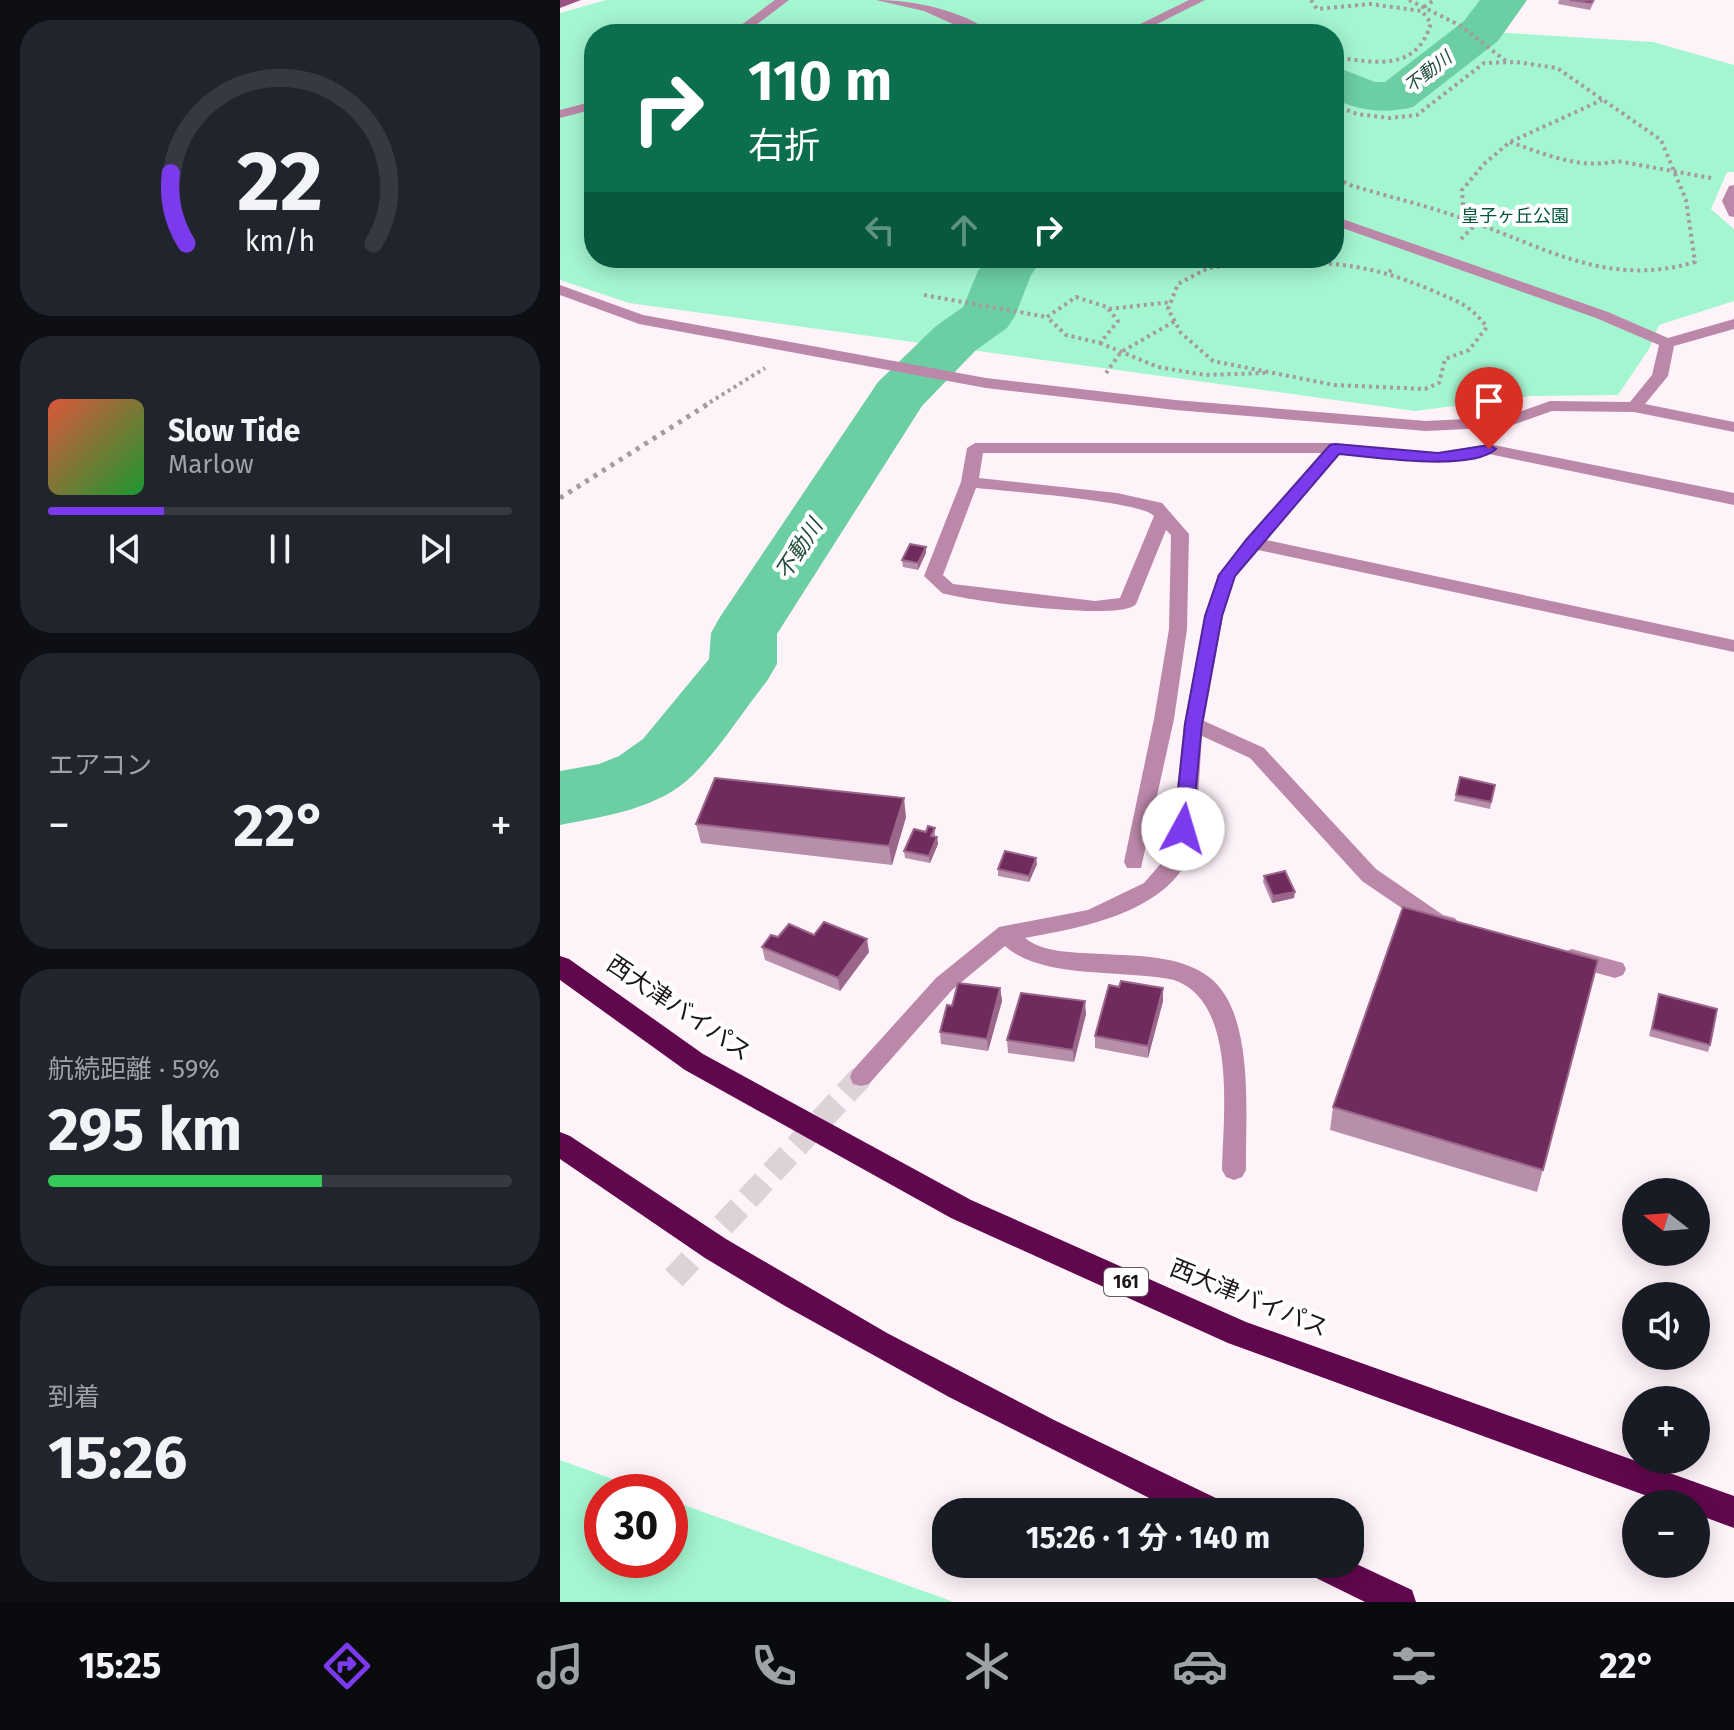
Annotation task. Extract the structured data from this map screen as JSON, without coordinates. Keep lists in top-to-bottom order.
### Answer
{
  "streets": {
    "highway": ["西大津バイパス", "161"]
  },
  "water": ["不動川"],
  "parks": ["皇子ヶ丘公園"],
  "north": "left",
  "page": {
    "turn": ["110 m", "右折"],
    "song": ["Slow Tide", "Marlow"],
    "tile": [
      "エアコン",
      ["航続距離 · 59%", "295 km"],
      ["到着", "15:26"]
    ],
    "heat": ["−", "22°", "+"],
    "map_buttons": ["+", "−"],
    "limit": "30",
    "trip": "15:26 · 1 分 · 140 m",
    "tabs": ["15:25", "22°"],
    "gauge": ["22", "km/h"]
  }
}
